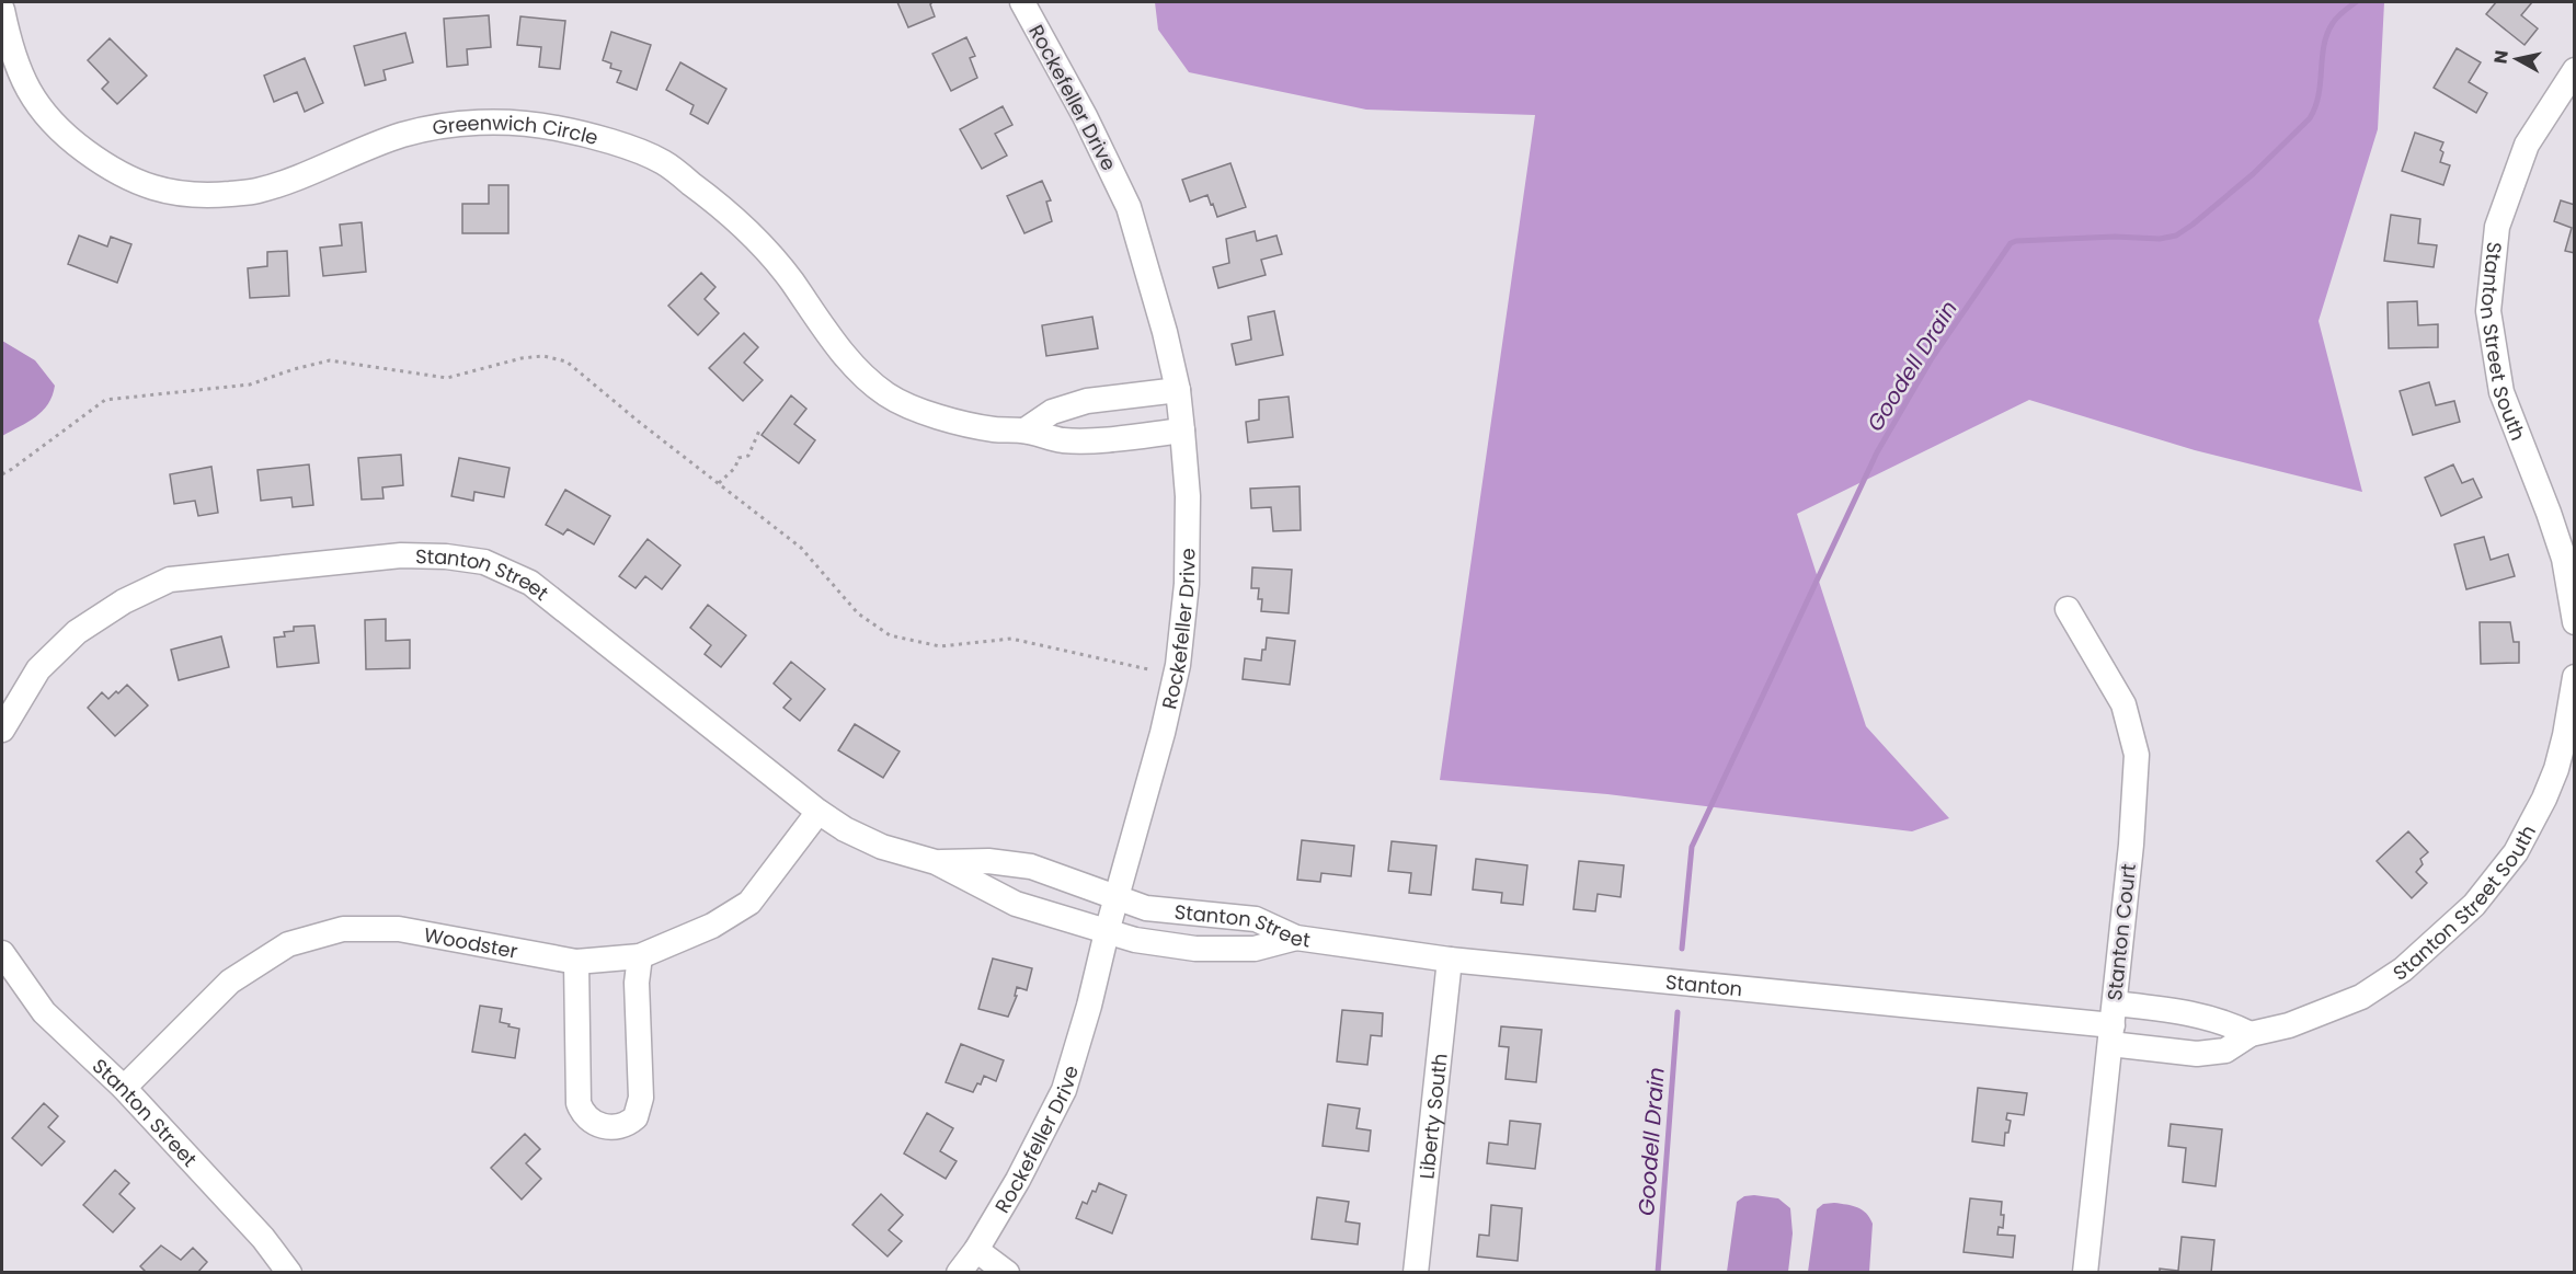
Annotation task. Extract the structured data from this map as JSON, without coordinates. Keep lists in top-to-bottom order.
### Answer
{
  "streets": {
    "street": [
      "Rockefeller Drive",
      "Greenwich Circle",
      "Stanton Street South",
      "Stanton Street",
      "Stanton Court",
      "Woodster",
      "Stanton",
      "Liberty South"
    ]
  },
  "crossings": [
    ["Rockefeller Drive", "Greenwich Circle"],
    ["Rockefeller Drive", "Stanton Street"],
    ["Stanton Street South", "Stanton Court"],
    ["Stanton Street South", "Stanton"],
    ["Stanton Street", "Woodster"],
    ["Stanton Street", "Stanton"],
    ["Stanton Court", "Stanton"],
    ["Stanton", "Liberty South"]
  ],
  "water": ["Goodell Drain"],
  "north": "left"
}
